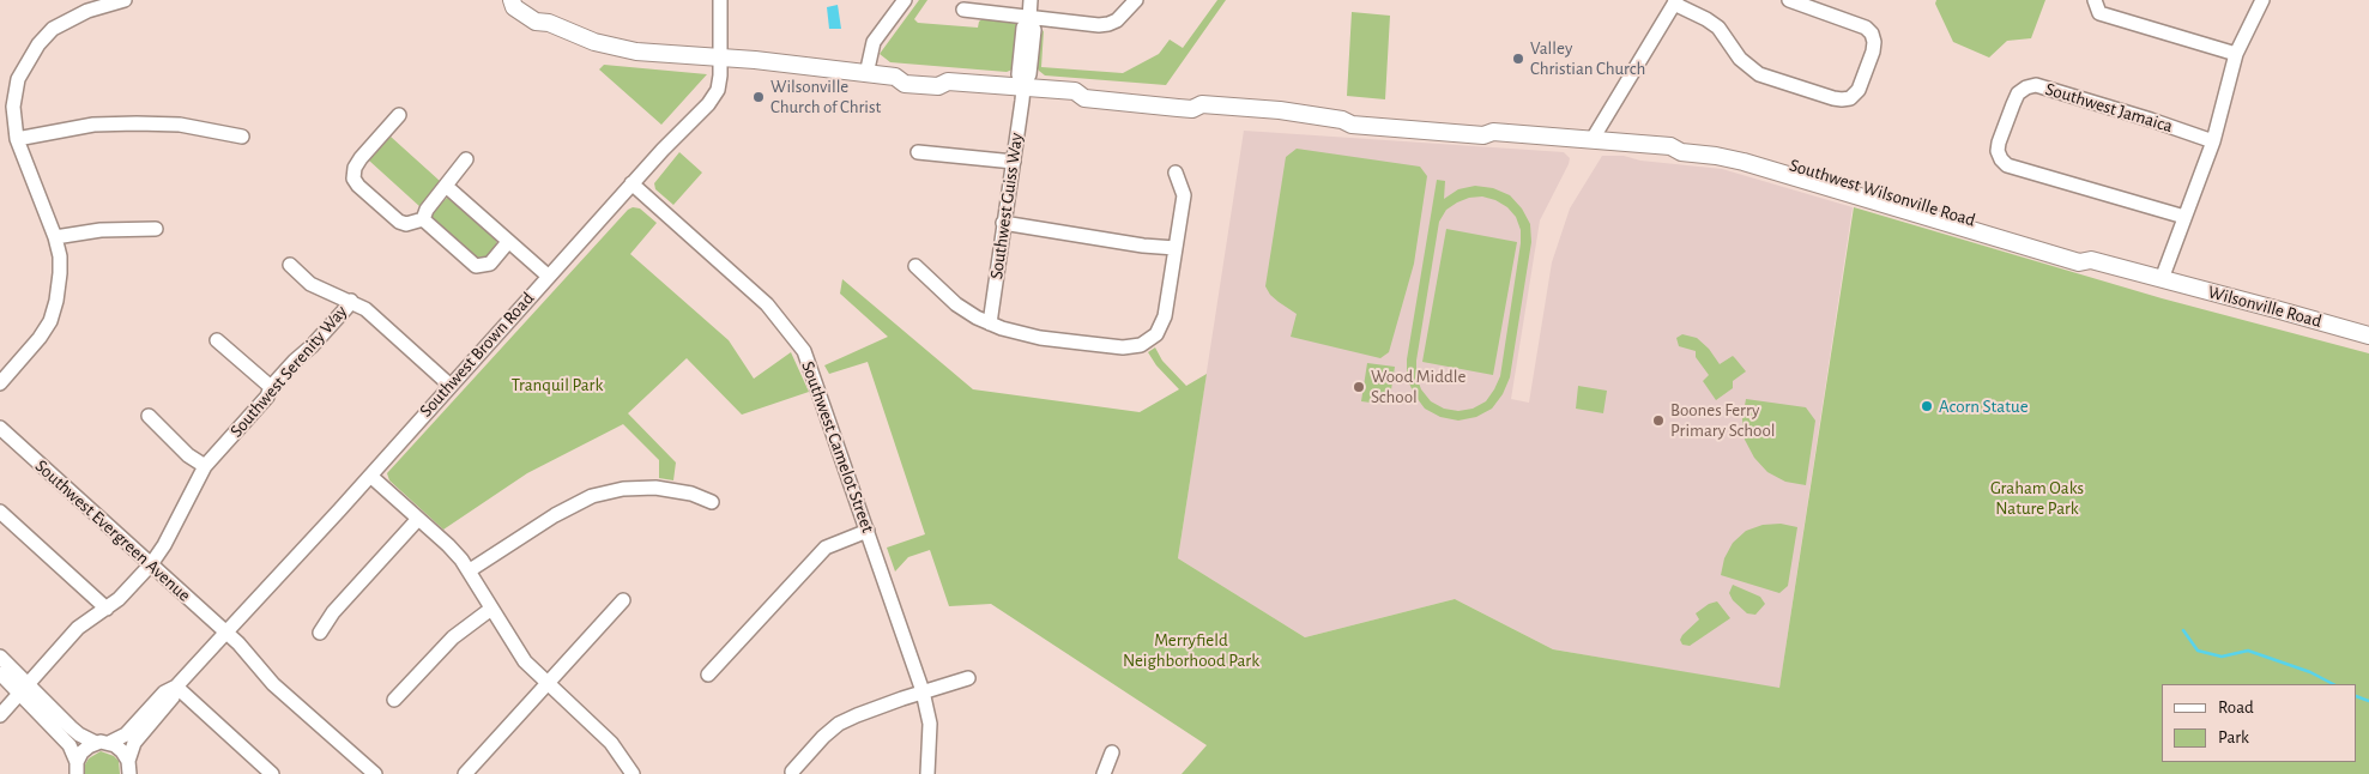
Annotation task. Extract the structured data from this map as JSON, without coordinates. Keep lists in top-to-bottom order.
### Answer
{
  "streets": {
    "main road": ["Southwest Wilsonville Road", "Wilsonville Road"],
    "street": [
      "Southwest Jamaica",
      "Southwest Guiss Way",
      "Southwest Brown Road",
      "Southwest Serenity Way",
      "Southwest Camelot Street",
      "Southwest Evergreen Avenue"
    ]
  },
  "crossings": [
    ["Southwest Wilsonville Road", "Southwest Guiss Way"],
    ["Southwest Wilsonville Road", "Wilsonville Road"],
    ["Southwest Wilsonville Road", "Southwest Brown Road"],
    ["Southwest Brown Road", "Southwest Camelot Street"],
    ["Southwest Brown Road", "Southwest Evergreen Avenue"],
    ["Southwest Serenity Way", "Southwest Evergreen Avenue"]
  ],
  "parks": ["Tranquil Park", "Graham Oaks Nature Park", "Merryfield Neighborhood Park"],
  "places": [
    "Valley Christian Church",
    "Wilsonville Church of Christ",
    "Wood Middle School",
    "Acorn Statue",
    "Boones Ferry Primary School"
  ],
  "legend": ["Road", "Park"]
}
